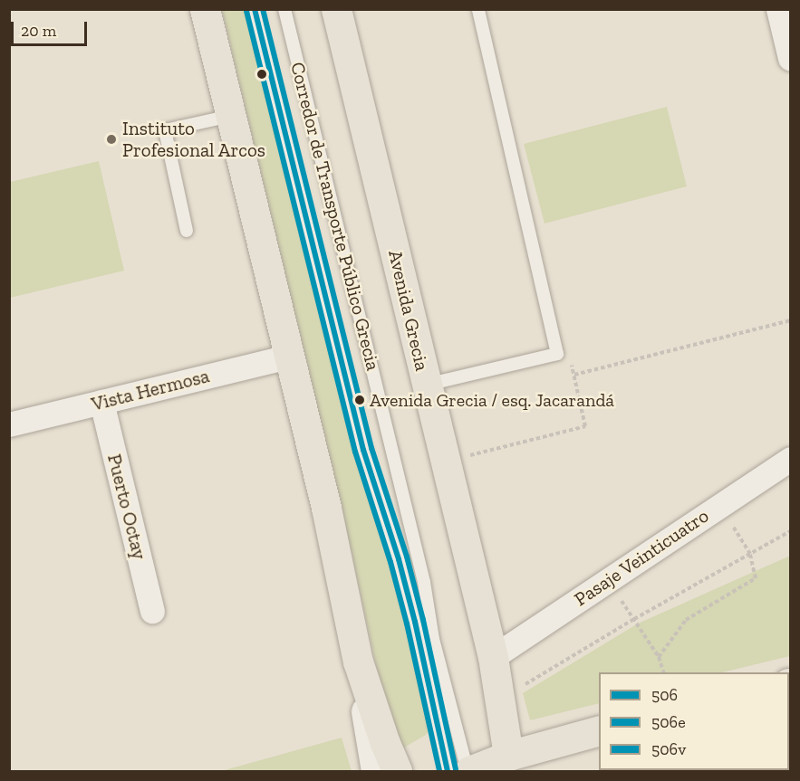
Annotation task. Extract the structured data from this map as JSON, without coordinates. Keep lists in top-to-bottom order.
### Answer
{
  "streets": {
    "main road": ["Avenida Grecia"],
    "street": ["Vista Hermosa", "Puerto Octay", "Pasaje Veinticuatro"],
    "lane": ["Corredor de Transporte Público Grecia"]
  },
  "crossings": [
    ["Avenida Grecia", "Pasaje Veinticuatro"],
    ["Vista Hermosa", "Puerto Octay"]
  ],
  "places": ["Instituto Profesional Arcos", "Avenida Grecia / esq. Jacarandá"],
  "lines": ["transit line 506", "transit line 506v", "transit line 506e"],
  "legend": ["506", "506e", "506v"],
  "scale_bar": "20 m"
}
